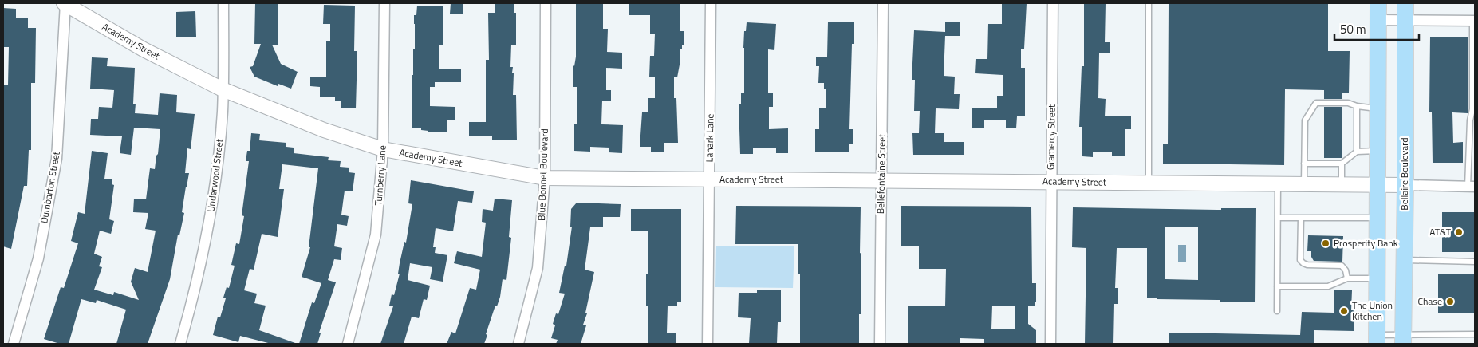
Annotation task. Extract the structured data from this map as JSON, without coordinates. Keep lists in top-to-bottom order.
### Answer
{
  "streets": {
    "main road": ["Bellaire Boulevard"],
    "street": [
      "Academy Street",
      "Gramercy Street",
      "Lanark Lane",
      "Bellefontaine Street",
      "Blue Bonnet Boulevard",
      "Underwood Street",
      "Turnberry Lane",
      "Dumbarton Street"
    ]
  },
  "crossings": [
    ["Academy Street", "Gramercy Street"],
    ["Academy Street", "Lanark Lane"],
    ["Academy Street", "Bellefontaine Street"],
    ["Academy Street", "Bellaire Boulevard"],
    ["Academy Street", "Blue Bonnet Boulevard"],
    ["Academy Street", "Underwood Street"],
    ["Academy Street", "Turnberry Lane"],
    ["Academy Street", "Dumbarton Street"]
  ],
  "places": [
    "AT&T",
    "Prosperity Bank",
    "Chase",
    "The Union Kitchen"
  ],
  "scale_bar": "50 m"
}
